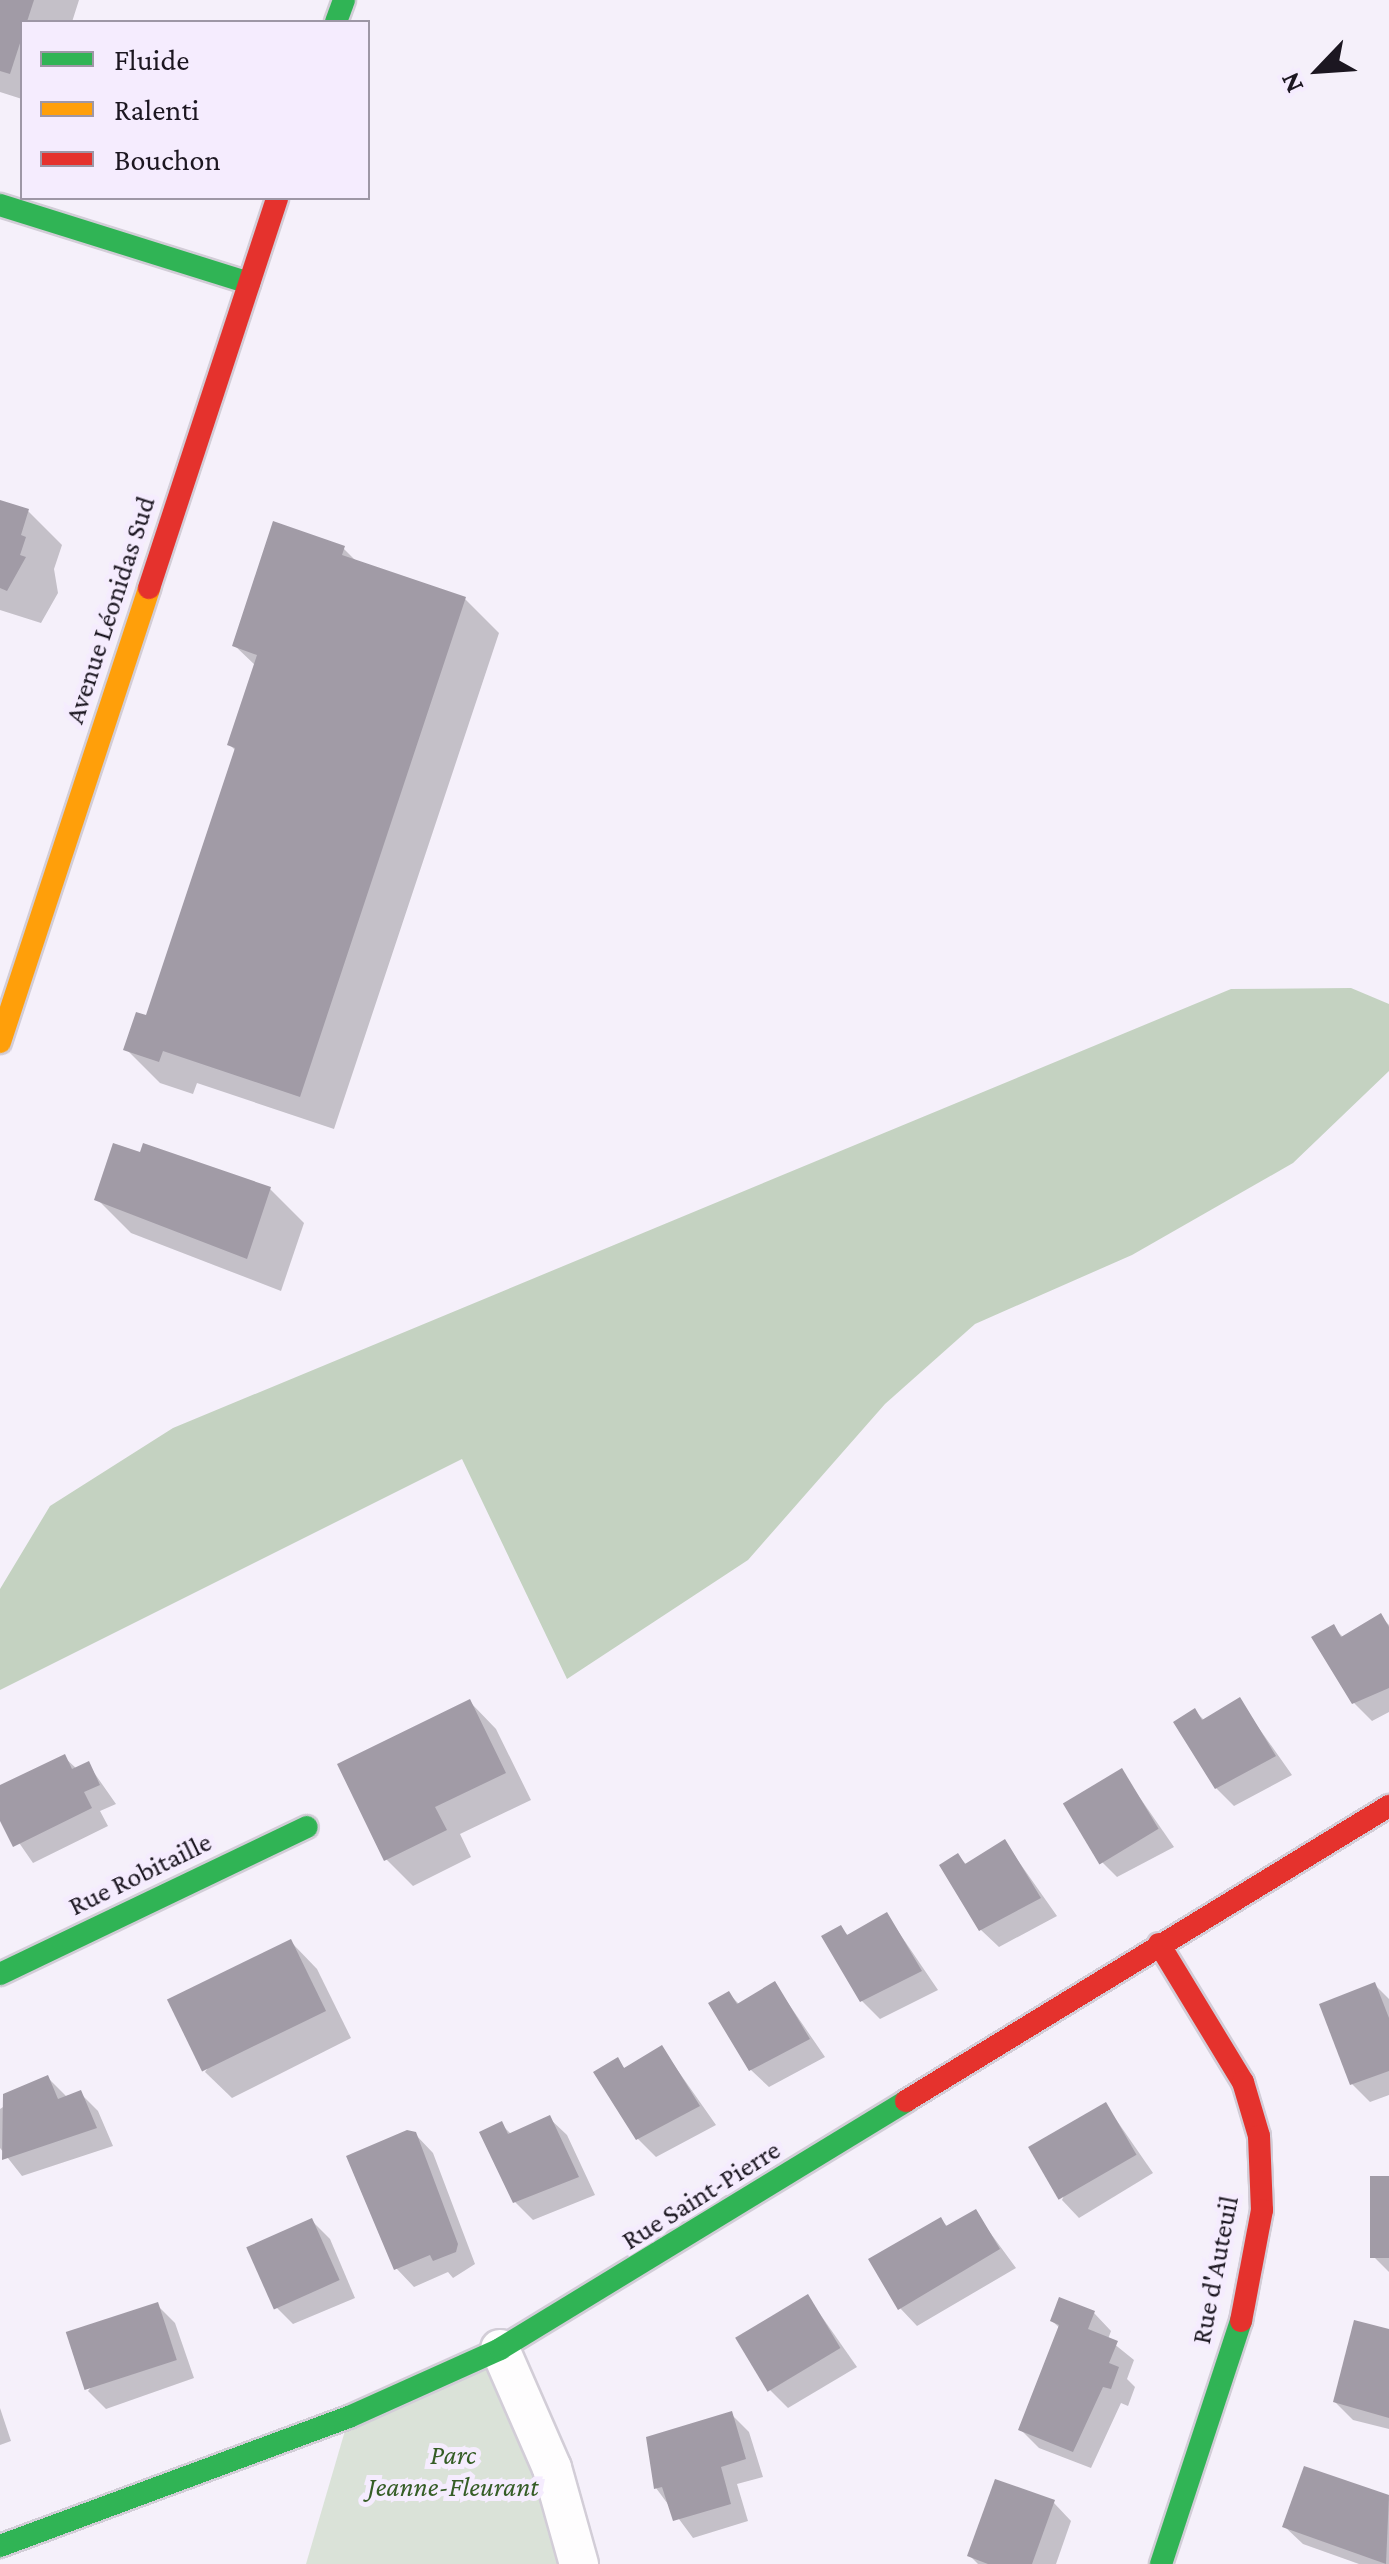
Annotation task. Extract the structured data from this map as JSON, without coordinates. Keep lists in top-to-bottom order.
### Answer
{
  "streets": {
    "street": [
      "Avenue Léonidas Sud",
      "Rue Robitaille",
      "Rue Saint-Pierre",
      "Rue d'Auteuil"
    ]
  },
  "crossings": [
    ["Rue Saint-Pierre", "Rue d'Auteuil"]
  ],
  "parks": ["Parc Jeanne-Fleurant"],
  "legend": ["Fluide", "Ralenti", "Bouchon"],
  "north": "bottom left"
}
